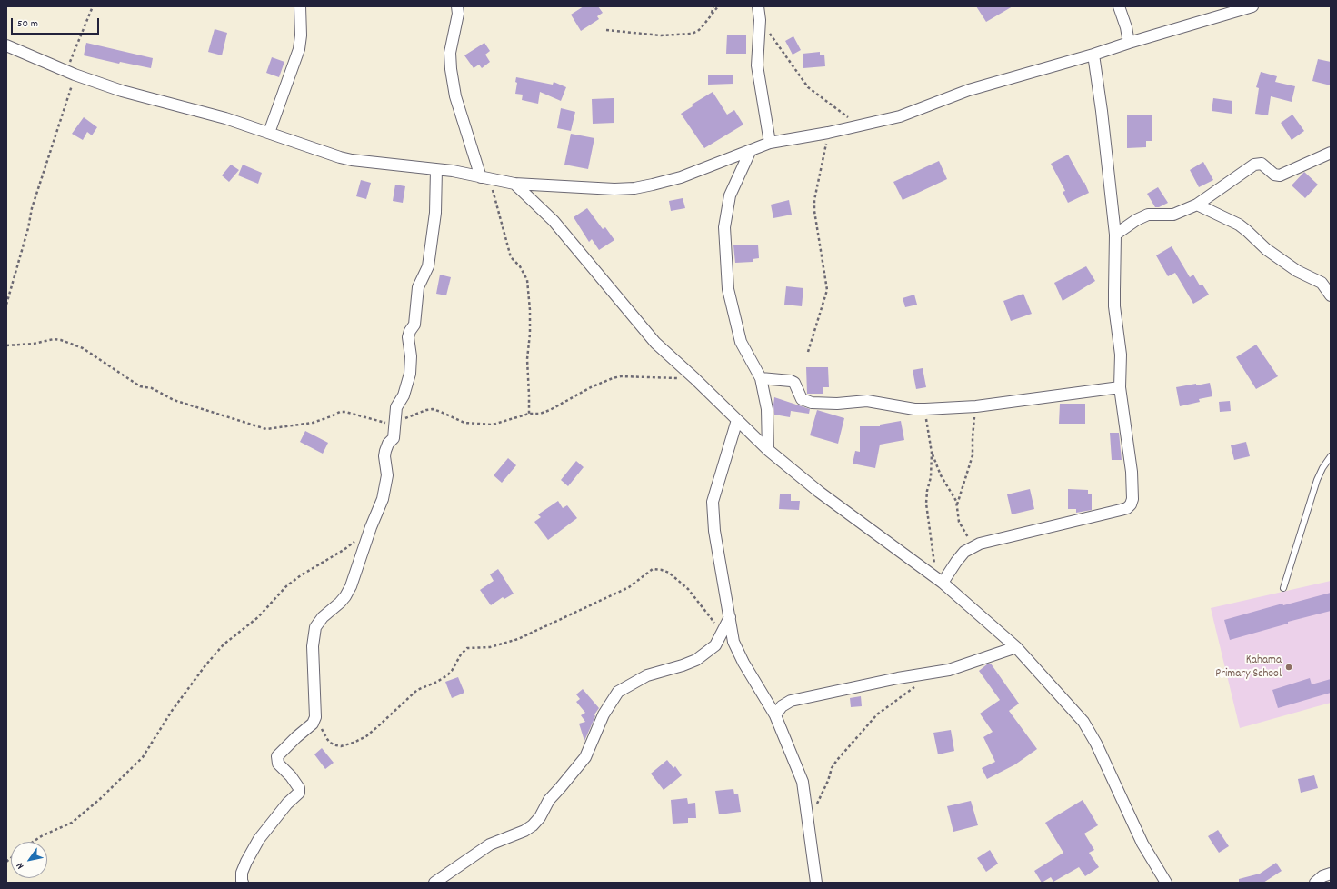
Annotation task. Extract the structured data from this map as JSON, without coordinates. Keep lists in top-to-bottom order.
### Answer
{
  "places": ["Kahama Primary School"],
  "scale_bar": "50 m",
  "north": "bottom left"
}
